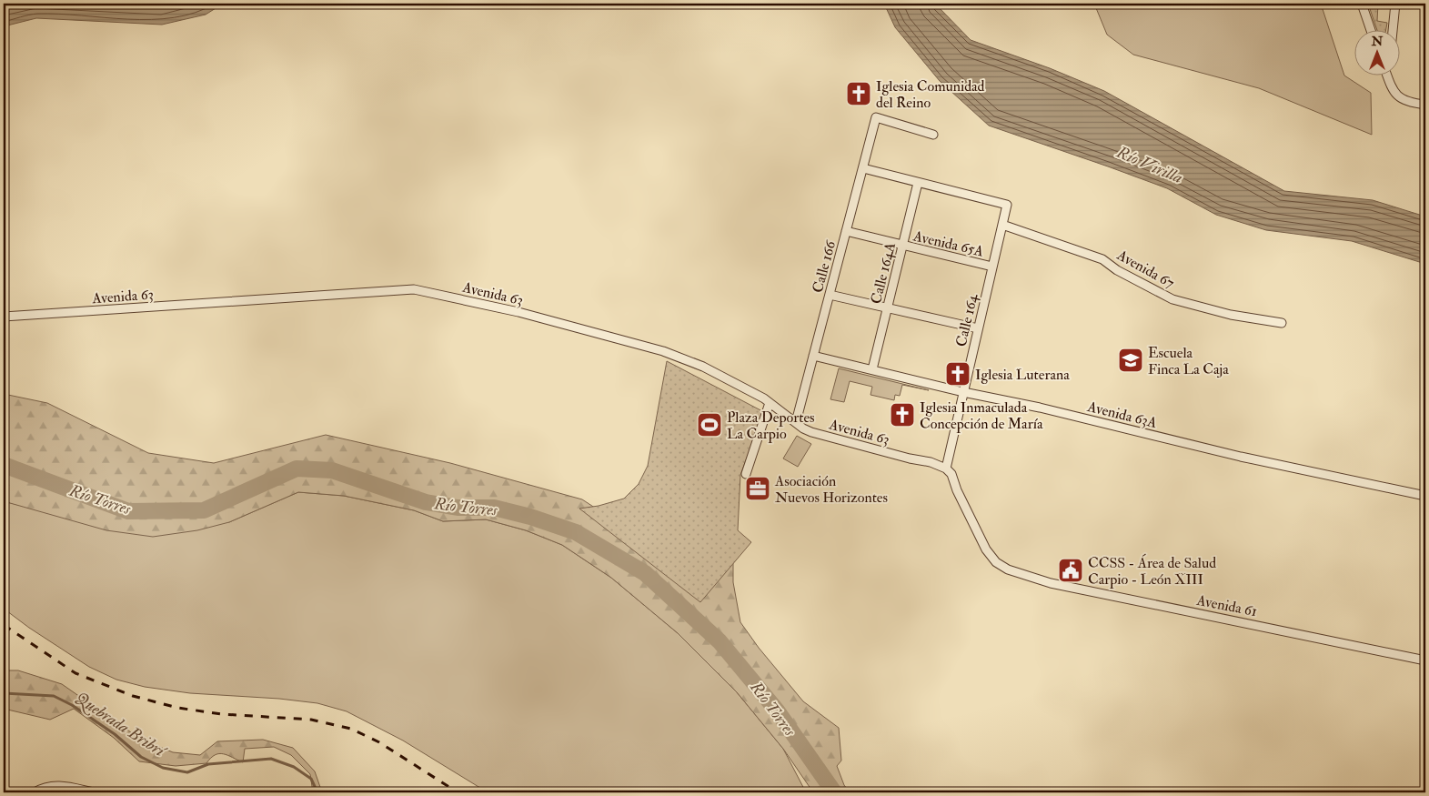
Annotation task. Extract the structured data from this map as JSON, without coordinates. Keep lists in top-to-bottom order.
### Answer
{
  "streets": {
    "street": [
      "Avenida 65A",
      "Calle 166",
      "Avenida 67",
      "Calle 164A",
      "Avenida 63",
      "Calle 164",
      "Avenida 63A",
      "Avenida 61"
    ]
  },
  "crossings": [
    ["Avenida 65A", "Calle 166"],
    ["Avenida 65A", "Calle 164A"],
    ["Avenida 65A", "Calle 164"],
    ["Calle 166", "Avenida 63"],
    ["Calle 166", "Avenida 63A"],
    ["Avenida 67", "Calle 164"],
    ["Calle 164A", "Calle 164"],
    ["Calle 164A", "Avenida 63A"],
    ["Avenida 63", "Calle 164"],
    ["Avenida 63", "Avenida 61"],
    ["Calle 164", "Avenida 63A"],
    ["Calle 164", "Avenida 61"]
  ],
  "water": ["Río Virilla", "Río Torres", "Quebrada Bribrí"],
  "places": {
    "church": ["Iglesia Comunidad del Reino", "Iglesia Luterana", "Iglesia Inmaculada Concepción de María"],
    "school or university": ["Escuela Finca La Caja"],
    "sports": ["Plaza Deportes La Carpio"],
    "office": ["Asociación Nuevos Horizontes"],
    "public building": ["CCSS - Área de Salud Carpio - León XIII"]
  },
  "north": "top"
}
